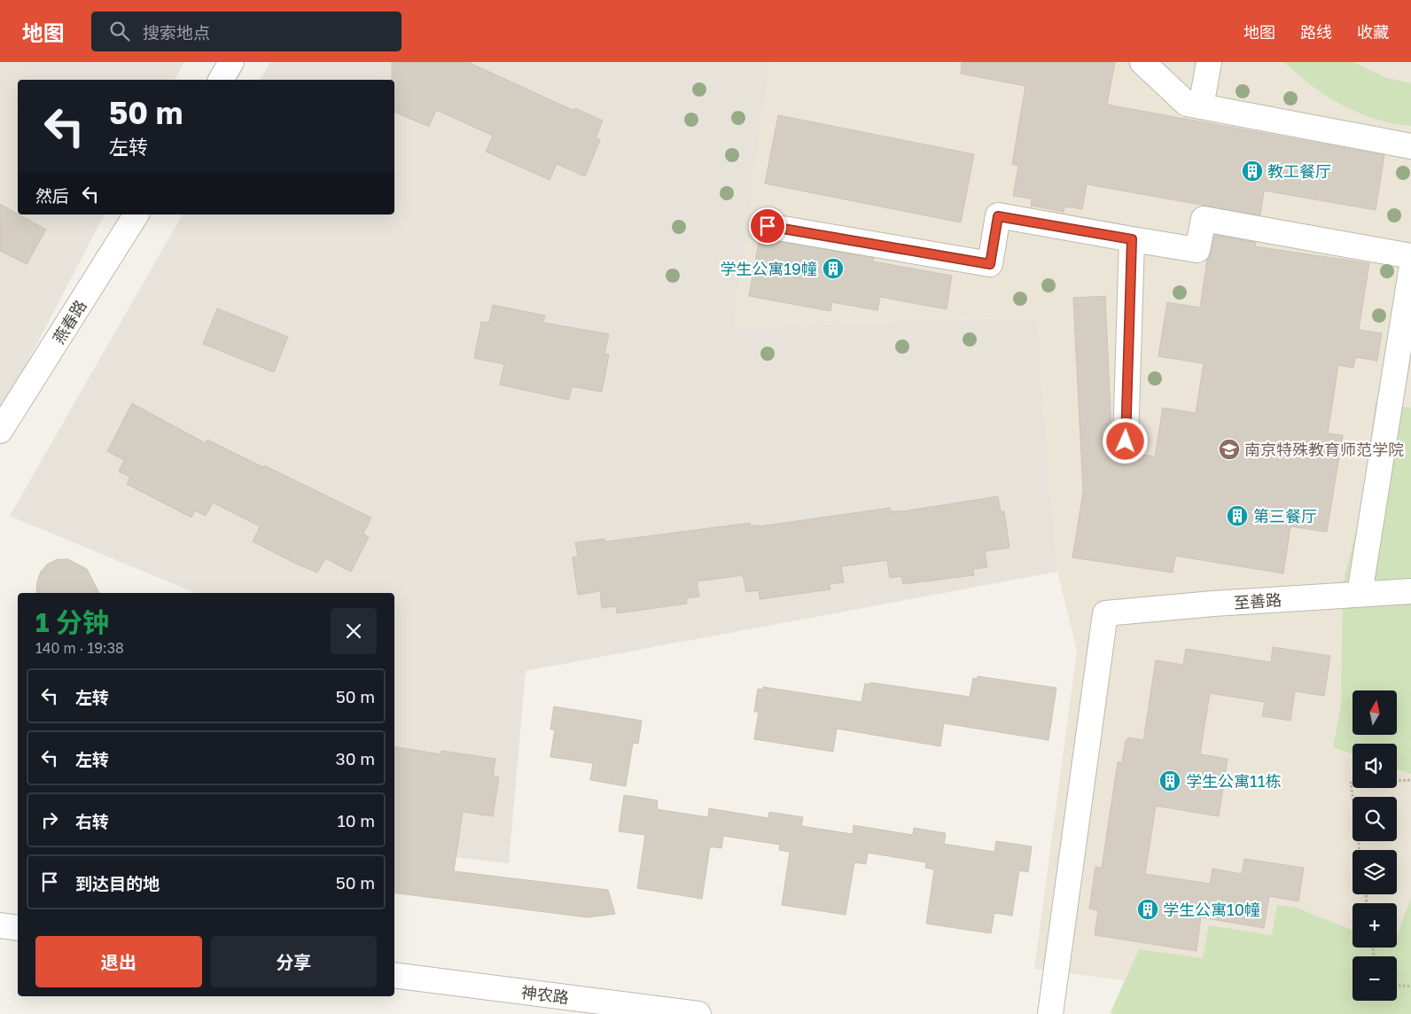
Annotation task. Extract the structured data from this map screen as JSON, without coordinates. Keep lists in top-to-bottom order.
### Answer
{
  "streets": {
    "street": ["燕春路", "至善路", "神农路"]
  },
  "places": {
    "building": [
      "教工餐厅",
      "学生公寓19幢",
      "第三餐厅",
      "学生公寓11栋",
      "学生公寓10幢"
    ],
    "school or university": ["南京特殊教育师范学院"]
  },
  "north": "top",
  "page": {
    "header": "地图",
    "search": "搜索地点",
    "nav": ["地图", "路线", "收藏"],
    "turn": ["50 m", "左转"],
    "then": "然后",
    "heading": ["1 分钟", "140 m · 19:38"],
    "list": [
      {
        "name": "左转",
        "value": "50 m"
      },
      {
        "name": "左转",
        "value": "30 m"
      },
      {
        "name": "右转",
        "value": "10 m"
      },
      {
        "name": "到达目的地",
        "value": "50 m"
      }
    ],
    "map_buttons": ["+", "−"],
    "buttons": ["退出", "分享"]
  }
}
